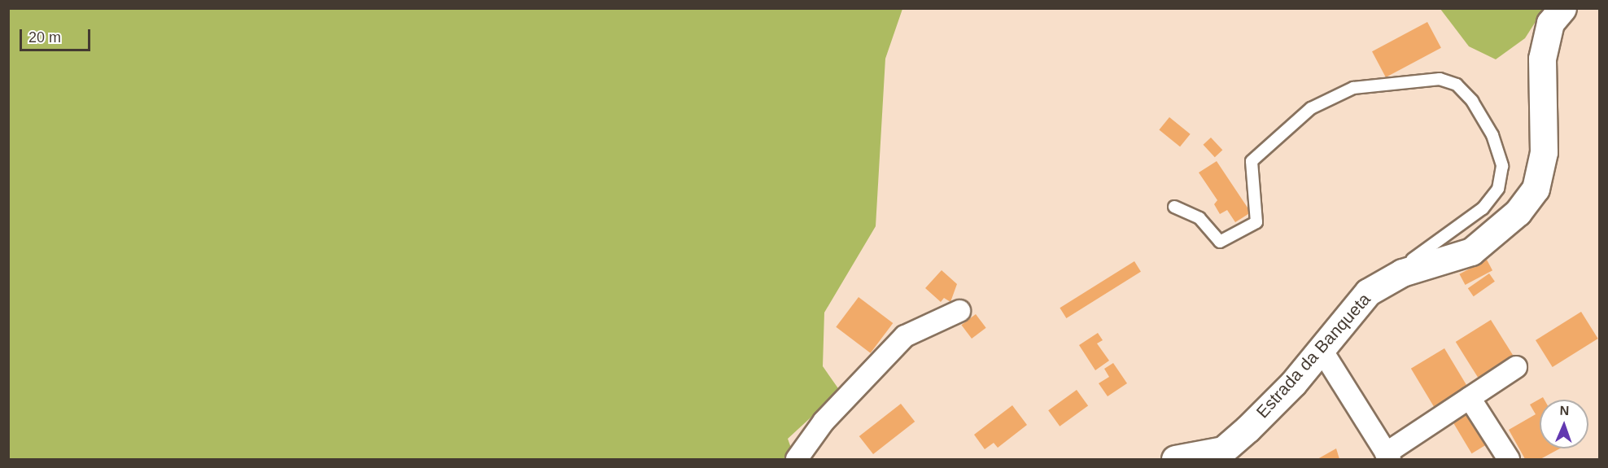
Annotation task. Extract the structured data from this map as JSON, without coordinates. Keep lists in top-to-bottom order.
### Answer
{
  "streets": {
    "street": ["Estrada da Banqueta"]
  },
  "scale_bar": "20 m",
  "north": "top"
}
